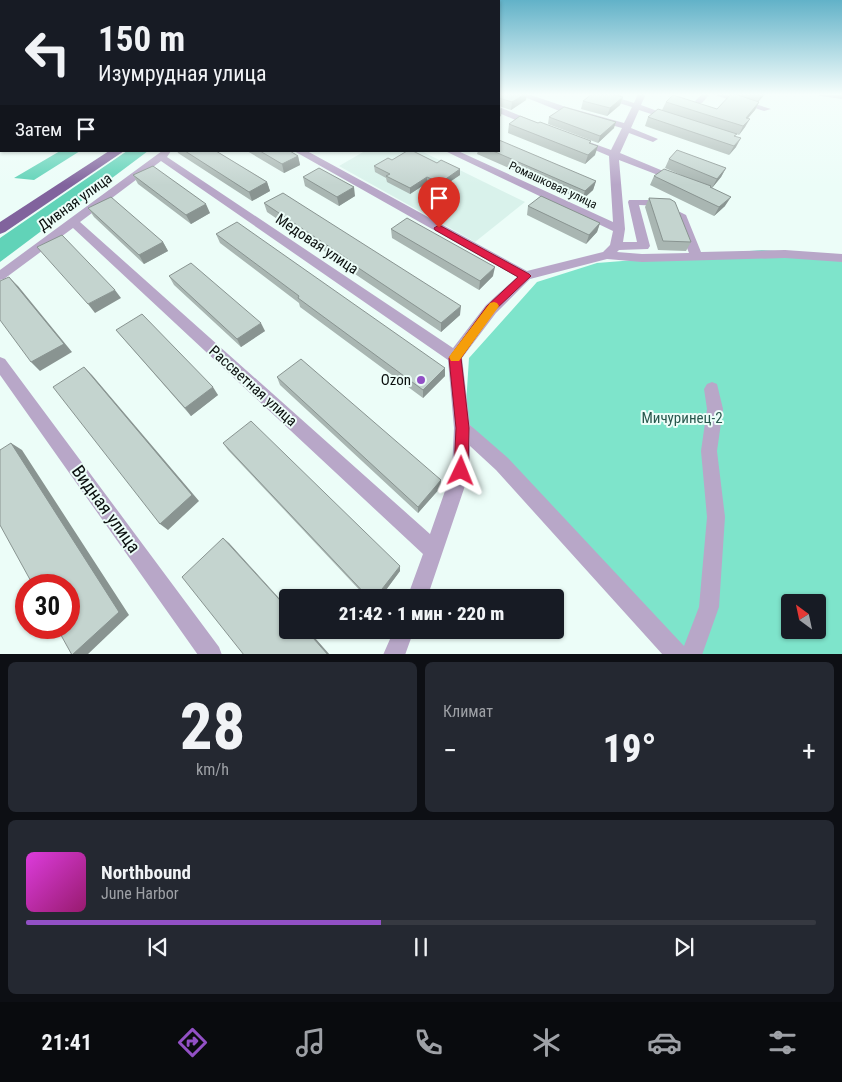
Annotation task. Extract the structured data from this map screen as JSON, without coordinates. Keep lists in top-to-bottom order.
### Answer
{
  "streets": {
    "street": [
      "Ромашковая улица",
      "Дивная улица",
      "Медовая улица",
      "Рассветная улица",
      "Видная улица"
    ]
  },
  "crossings": [
    ["Дивная улица", "Медовая улица"],
    ["Дивная улица", "Рассветная улица"]
  ],
  "parks": ["Мичуринец-2"],
  "places": ["Ozon"],
  "north": "top left",
  "page": {
    "turn": ["150 m", "Изумрудная улица"],
    "then": "Затем",
    "limit": "30",
    "trip": "21:42 · 1 мин · 220 m",
    "tile": [
      ["28", "km/h"],
      "Климат"
    ],
    "heat": ["−", "19°", "+"],
    "song": ["Northbound", "June Harbor"],
    "tabs": "21:41"
  }
}
